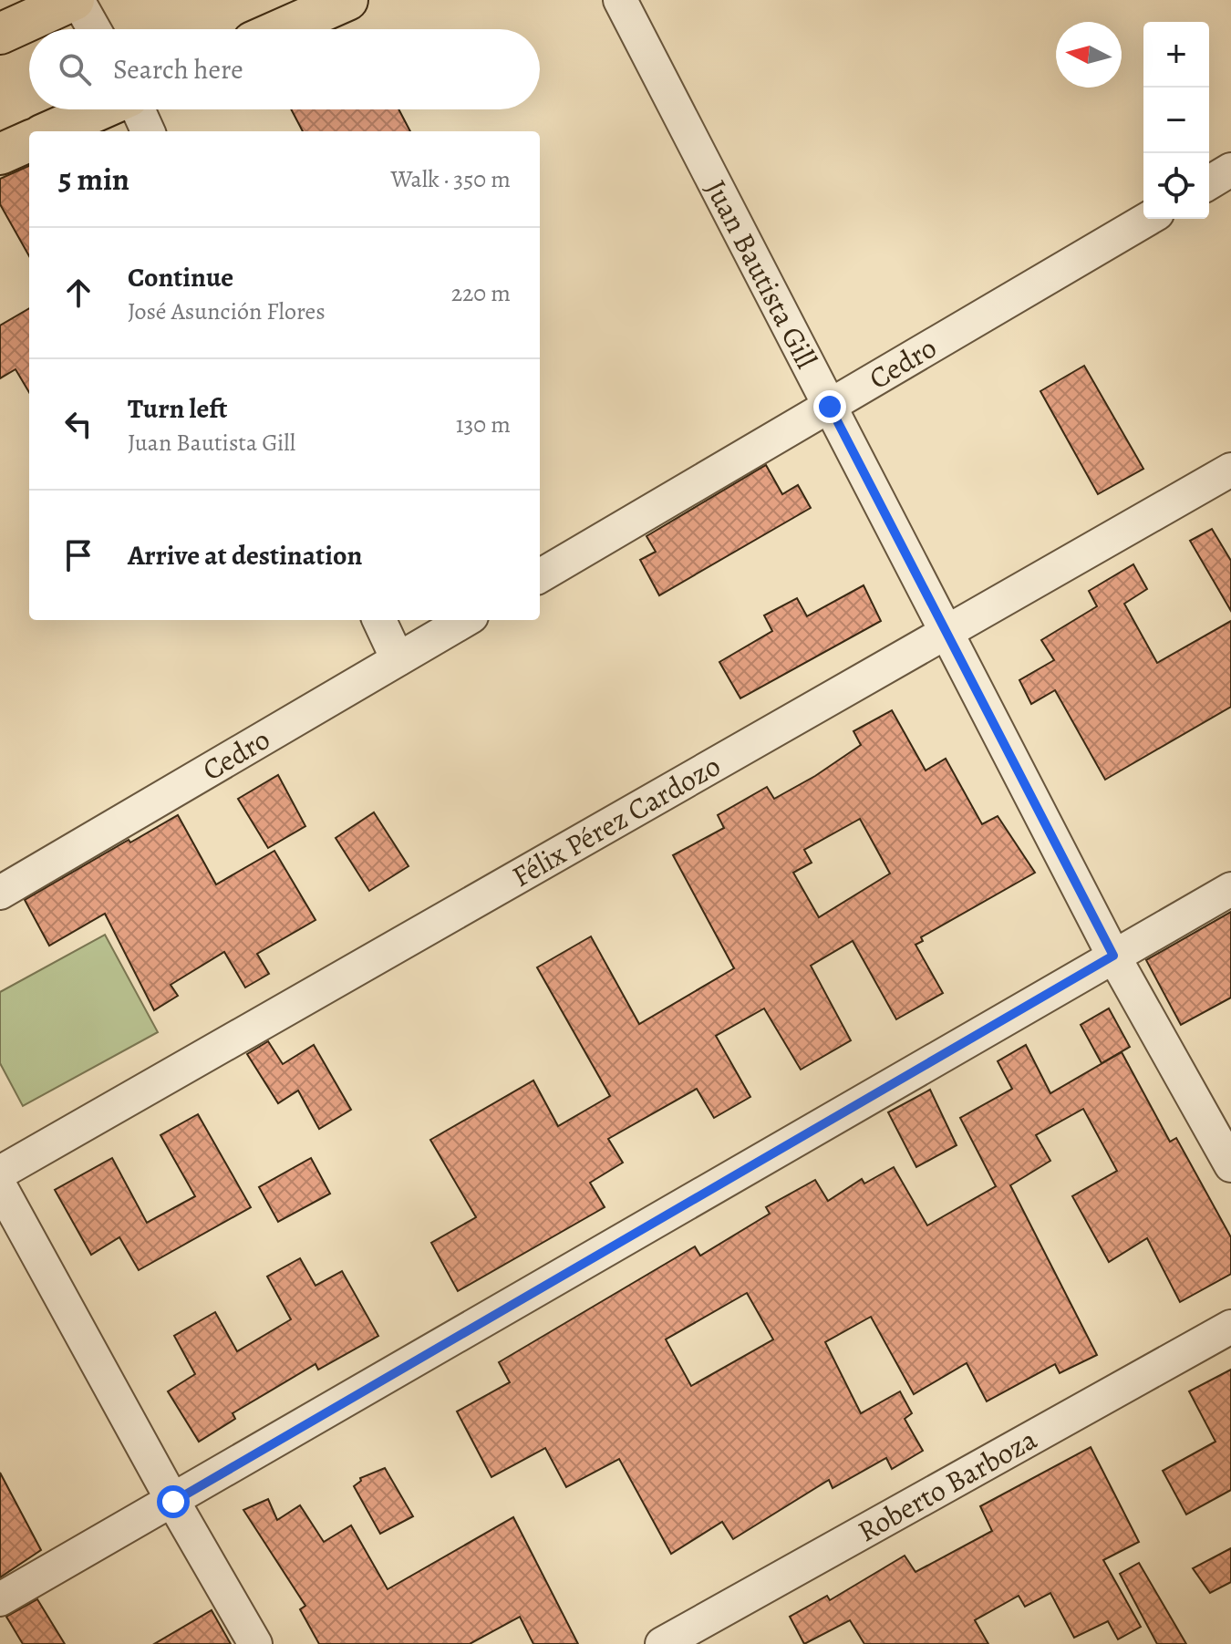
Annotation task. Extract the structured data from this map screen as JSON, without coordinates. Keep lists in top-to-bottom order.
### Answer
{
  "streets": {
    "street": [
      "Juan Bautista Gill",
      "Cedro",
      "Félix Pérez Cardozo",
      "Roberto Barboza"
    ]
  },
  "crossings": [
    ["Juan Bautista Gill", "Cedro"],
    ["Juan Bautista Gill", "Félix Pérez Cardozo"]
  ],
  "north": "left",
  "page": {
    "map_buttons": ["+", "−"],
    "search": "Search here",
    "heading": ["5 min", "Walk · 350 m"],
    "list": [
      ["Continue", "José Asunción Flores", "220 m"],
      ["Turn left", "Juan Bautista Gill", "130 m"],
      "Arrive at destination"
    ]
  }
}
